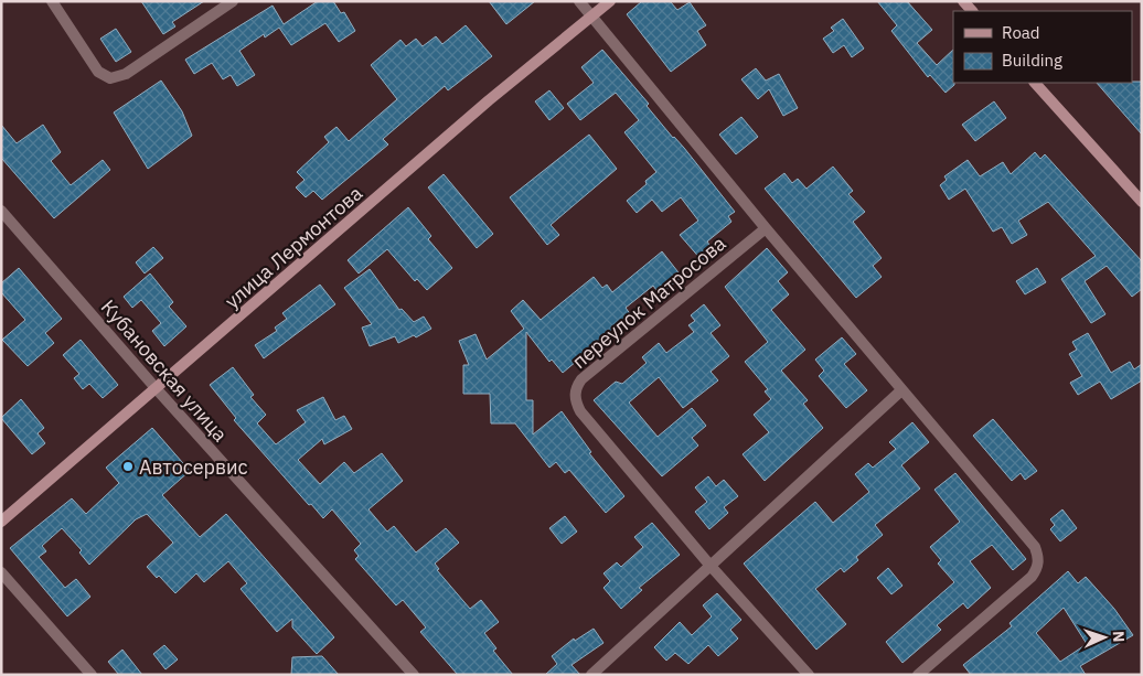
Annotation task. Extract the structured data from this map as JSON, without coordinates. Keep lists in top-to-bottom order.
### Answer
{
  "streets": {
    "main road": ["улица Лермонтова"],
    "street": ["переулок Матросова", "Кубановская улица"]
  },
  "crossings": [
    ["улица Лермонтова", "Кубановская улица"]
  ],
  "places": ["Автосервис"],
  "legend": ["Road", "Building"],
  "north": "right"
}
